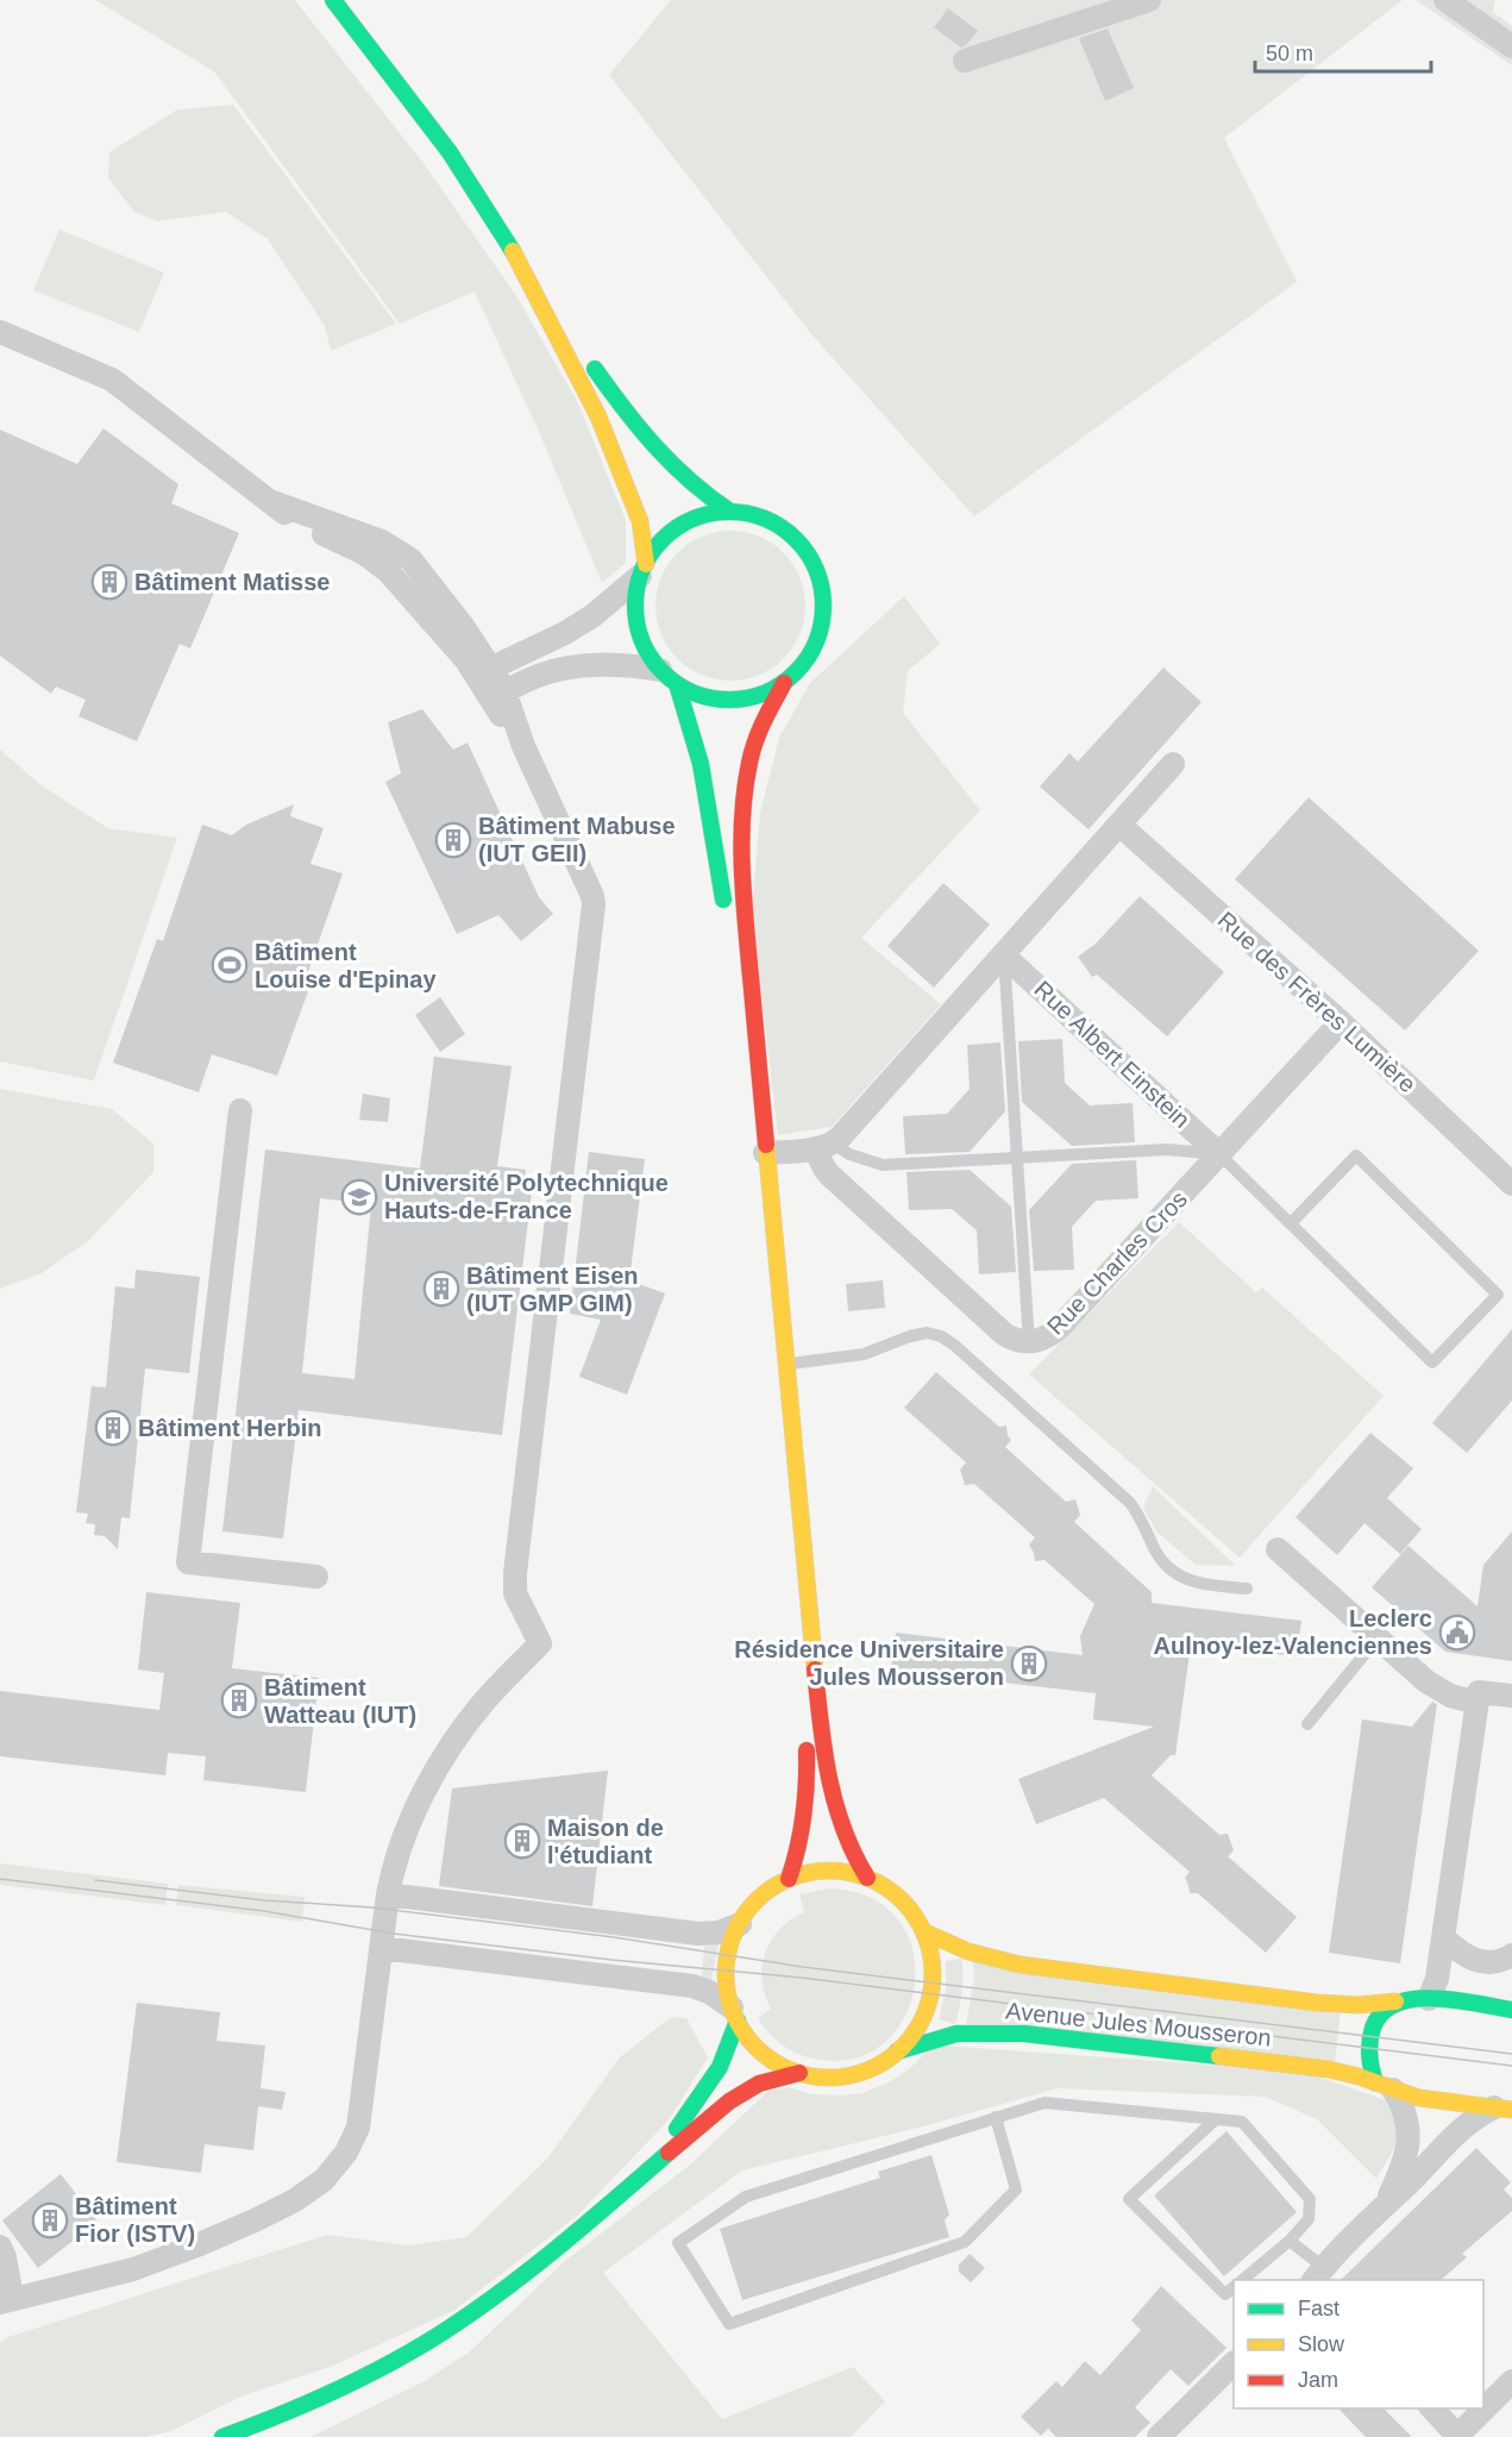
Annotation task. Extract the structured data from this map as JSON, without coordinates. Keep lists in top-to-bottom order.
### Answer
{
  "streets": {
    "main road": ["Avenue Jules Mousseron"],
    "street": ["Rue des Frères Lumière", "Rue Albert Einstein", "Rue Charles Cros"]
  },
  "crossings": [
    ["Rue des Frères Lumière", "Rue Charles Cros"],
    ["Rue Albert Einstein", "Rue Charles Cros"]
  ],
  "places": {
    "building": [
      "Bâtiment Matisse",
      "Bâtiment Mabuse (IUT GEII)",
      "Bâtiment Eisen (IUT GMP GIM)",
      "Bâtiment Herbin",
      "Résidence Universitaire Jules Mousseron",
      "Bâtiment Watteau (IUT)",
      "Maison de l'étudiant",
      "Bâtiment Fior (ISTV)"
    ],
    "sports": ["Bâtiment Louise d'Epinay"],
    "school or university": ["Université Polytechnique Hauts-de-France"],
    "public building": ["Leclerc Aulnoy-lez-Valenciennes"]
  },
  "legend": ["Fast", "Slow", "Jam"],
  "scale_bar": "50 m"
}
